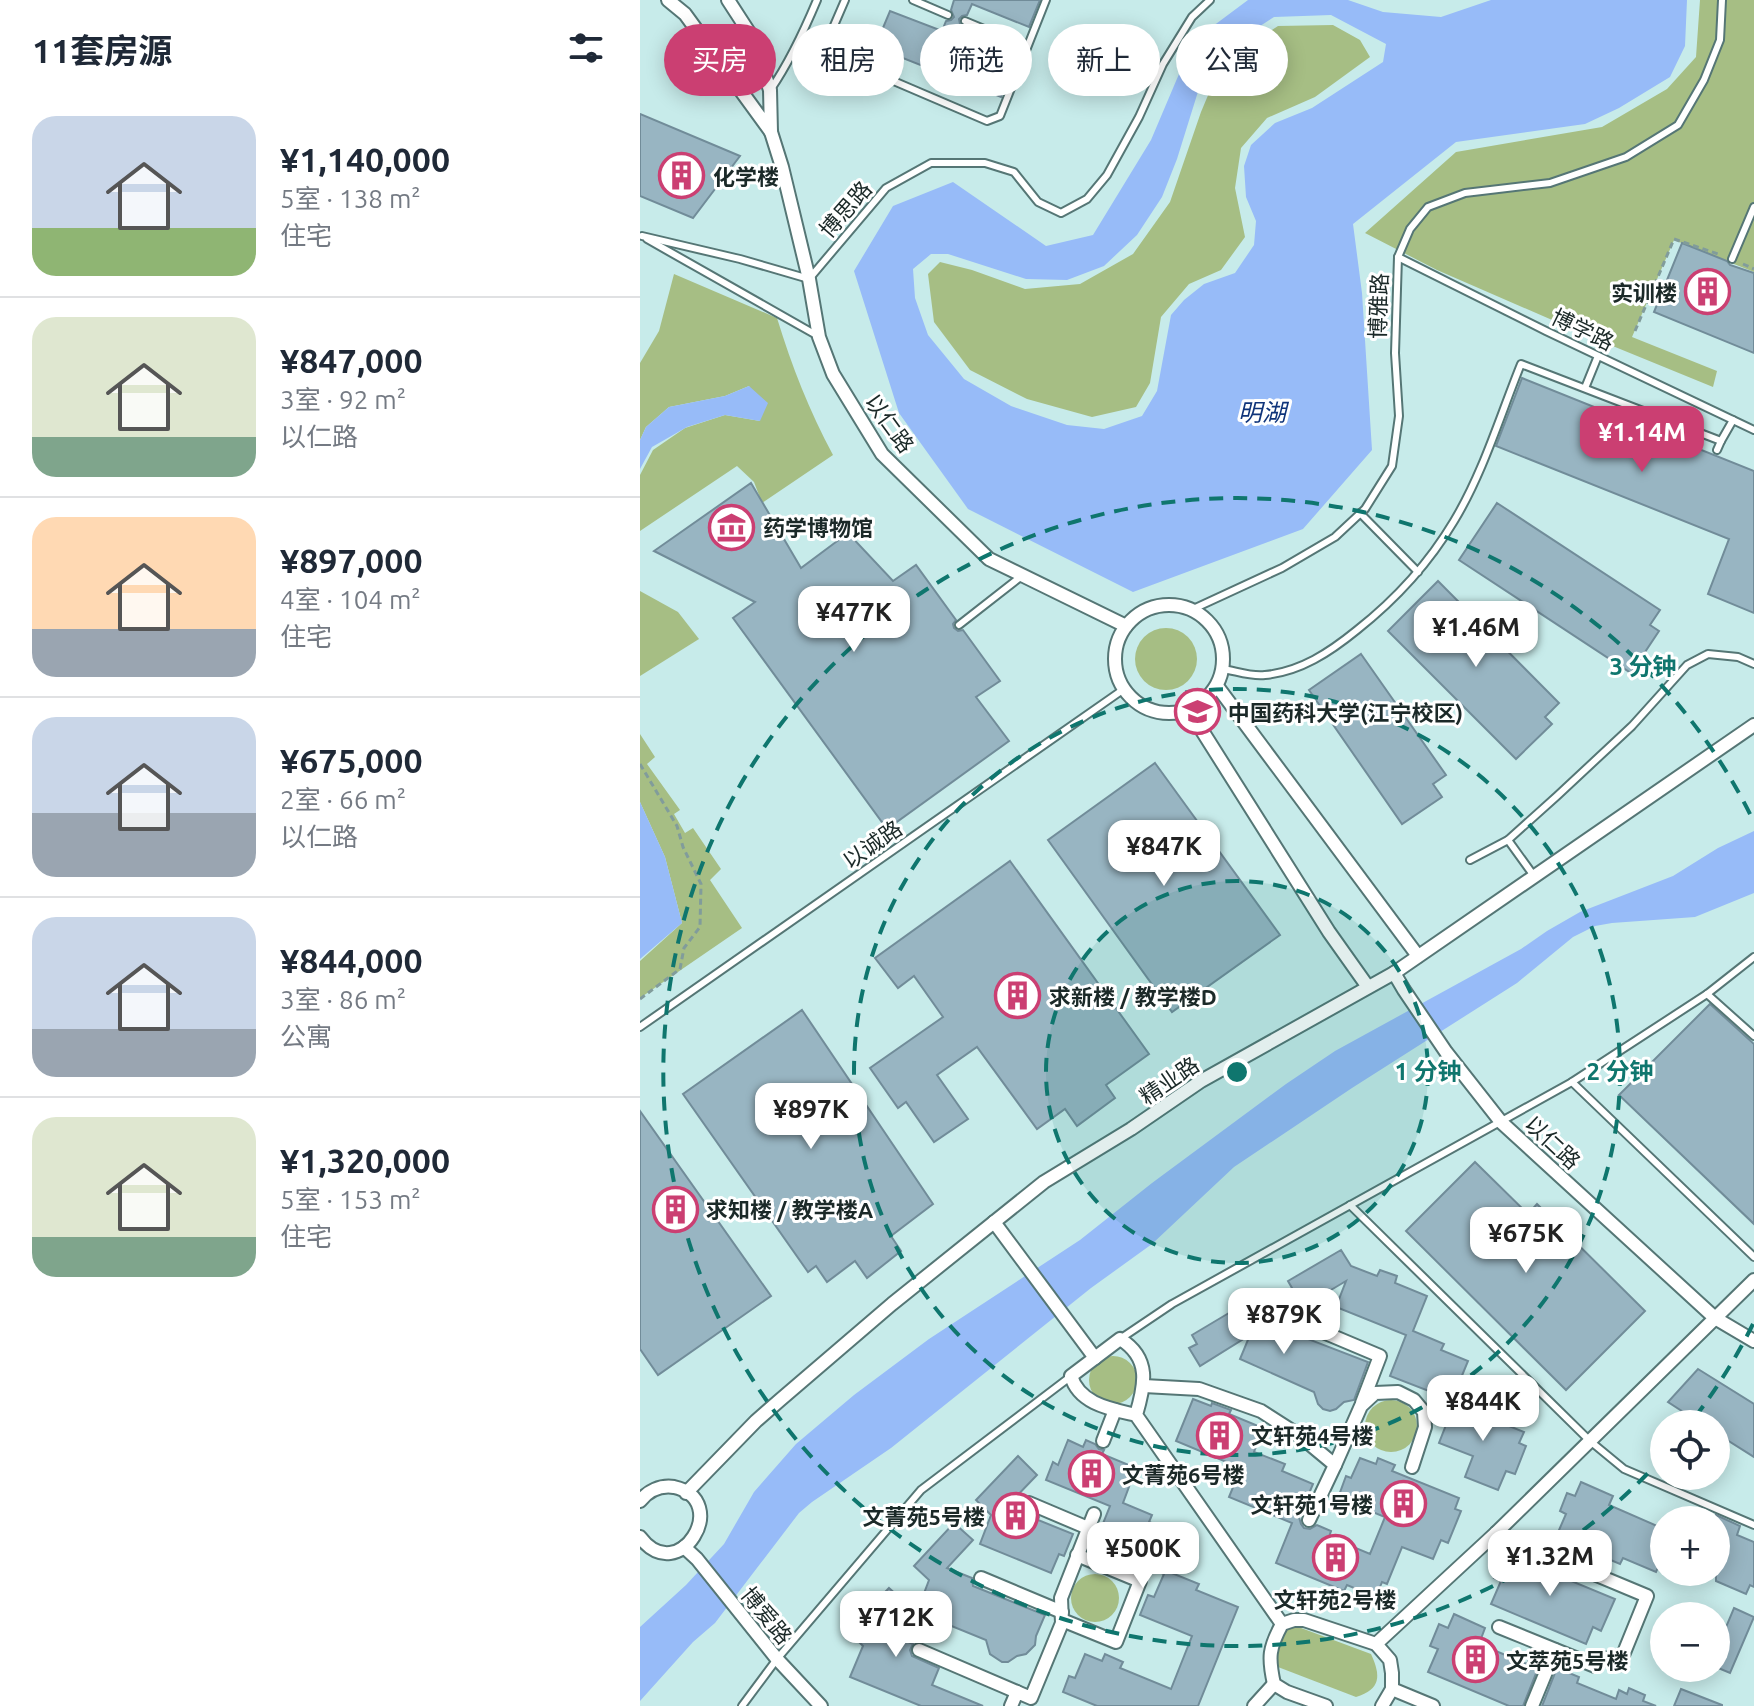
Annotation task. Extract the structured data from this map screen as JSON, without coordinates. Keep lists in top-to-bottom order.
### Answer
{
  "streets": {
    "street": ["以仁路", "精业路", "博爱路"],
    "lane": [
      "博思路",
      "博雅路",
      "博学路",
      "以诚路"
    ]
  },
  "crossings": [
    ["博思路", "以仁路"],
    ["博雅路", "博学路"],
    ["博雅路", "以仁路"],
    ["博雅路", "以诚路"],
    ["以仁路", "以诚路"],
    ["以仁路", "精业路"]
  ],
  "water": ["明湖"],
  "places": {
    "building": [
      "化学楼",
      "实训楼",
      "求新楼 / 教学楼D",
      "求知楼 / 教学楼A",
      "文轩苑4号楼",
      "文菁苑6号楼",
      "文轩苑1号楼",
      "文菁苑5号楼",
      "文轩苑2号楼",
      "文萃苑5号楼"
    ],
    "museum": ["药学博物馆"],
    "school or university": ["中国药科大学(江宁校区)"]
  },
  "page": {
    "heading": "11套房源",
    "chip": [
      "买房",
      "租房",
      "筛选",
      "新上",
      "公寓"
    ],
    "list": [
      {
        "name": "¥1,140,000",
        "note": "5室 · 138 m² · 住宅"
      },
      {
        "name": "¥847,000",
        "note": "3室 · 92 m² · 以仁路"
      },
      {
        "name": "¥897,000",
        "note": "4室 · 104 m² · 住宅"
      },
      {
        "name": "¥675,000",
        "note": "2室 · 66 m² · 以仁路"
      },
      {
        "name": "¥844,000",
        "note": "3室 · 86 m² · 公寓"
      },
      {
        "name": "¥1,320,000",
        "note": "5室 · 153 m² · 住宅"
      }
    ],
    "price": [
      "¥1.14M",
      "¥477K",
      "¥1.46M",
      "¥847K",
      "¥897K",
      "¥675K",
      "¥879K",
      "¥844K",
      "¥500K",
      "¥1.32M",
      "¥712K"
    ],
    "map_buttons": ["+", "−"]
  },
  "rings": ["3 分钟", "1 分钟", "2 分钟"]
}
